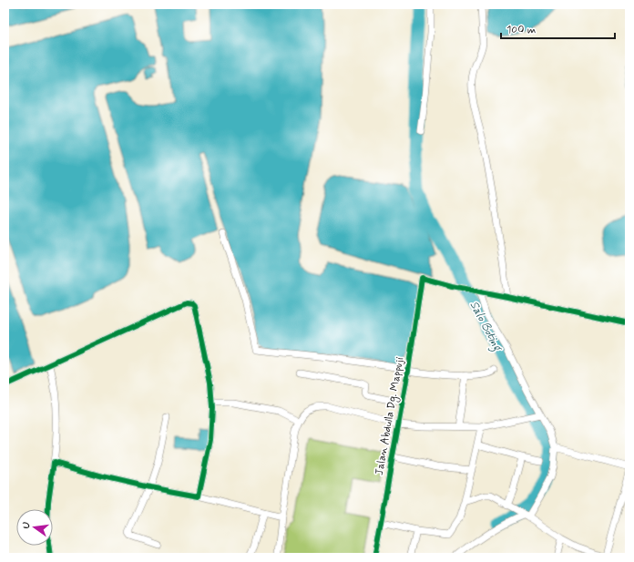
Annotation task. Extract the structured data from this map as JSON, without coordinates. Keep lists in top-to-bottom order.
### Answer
{
  "streets": {
    "street": ["Jalan Abdulla Dg. Mappuji"]
  },
  "water": ["Salo Boting"],
  "scale_bar": "100 m",
  "north": "left"
}
